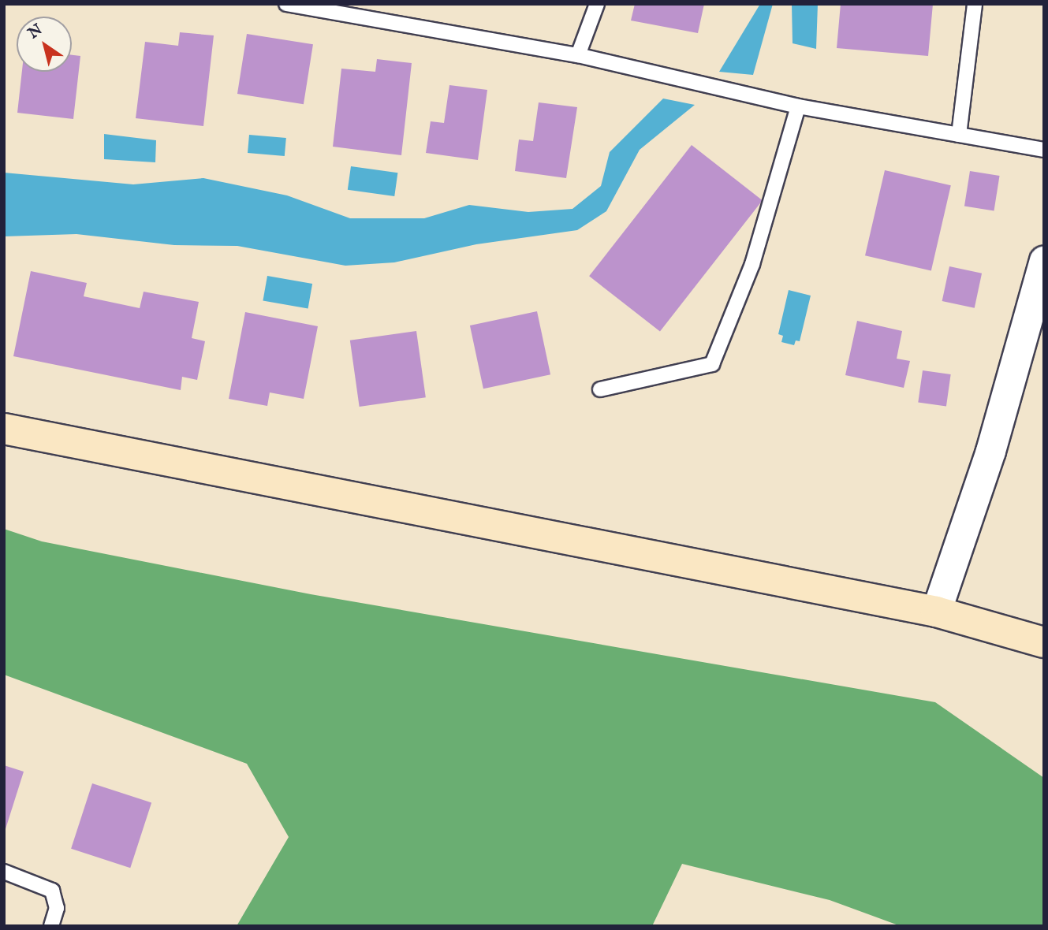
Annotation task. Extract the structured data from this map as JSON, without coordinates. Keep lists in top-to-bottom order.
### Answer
{
  "north": "top left"
}
